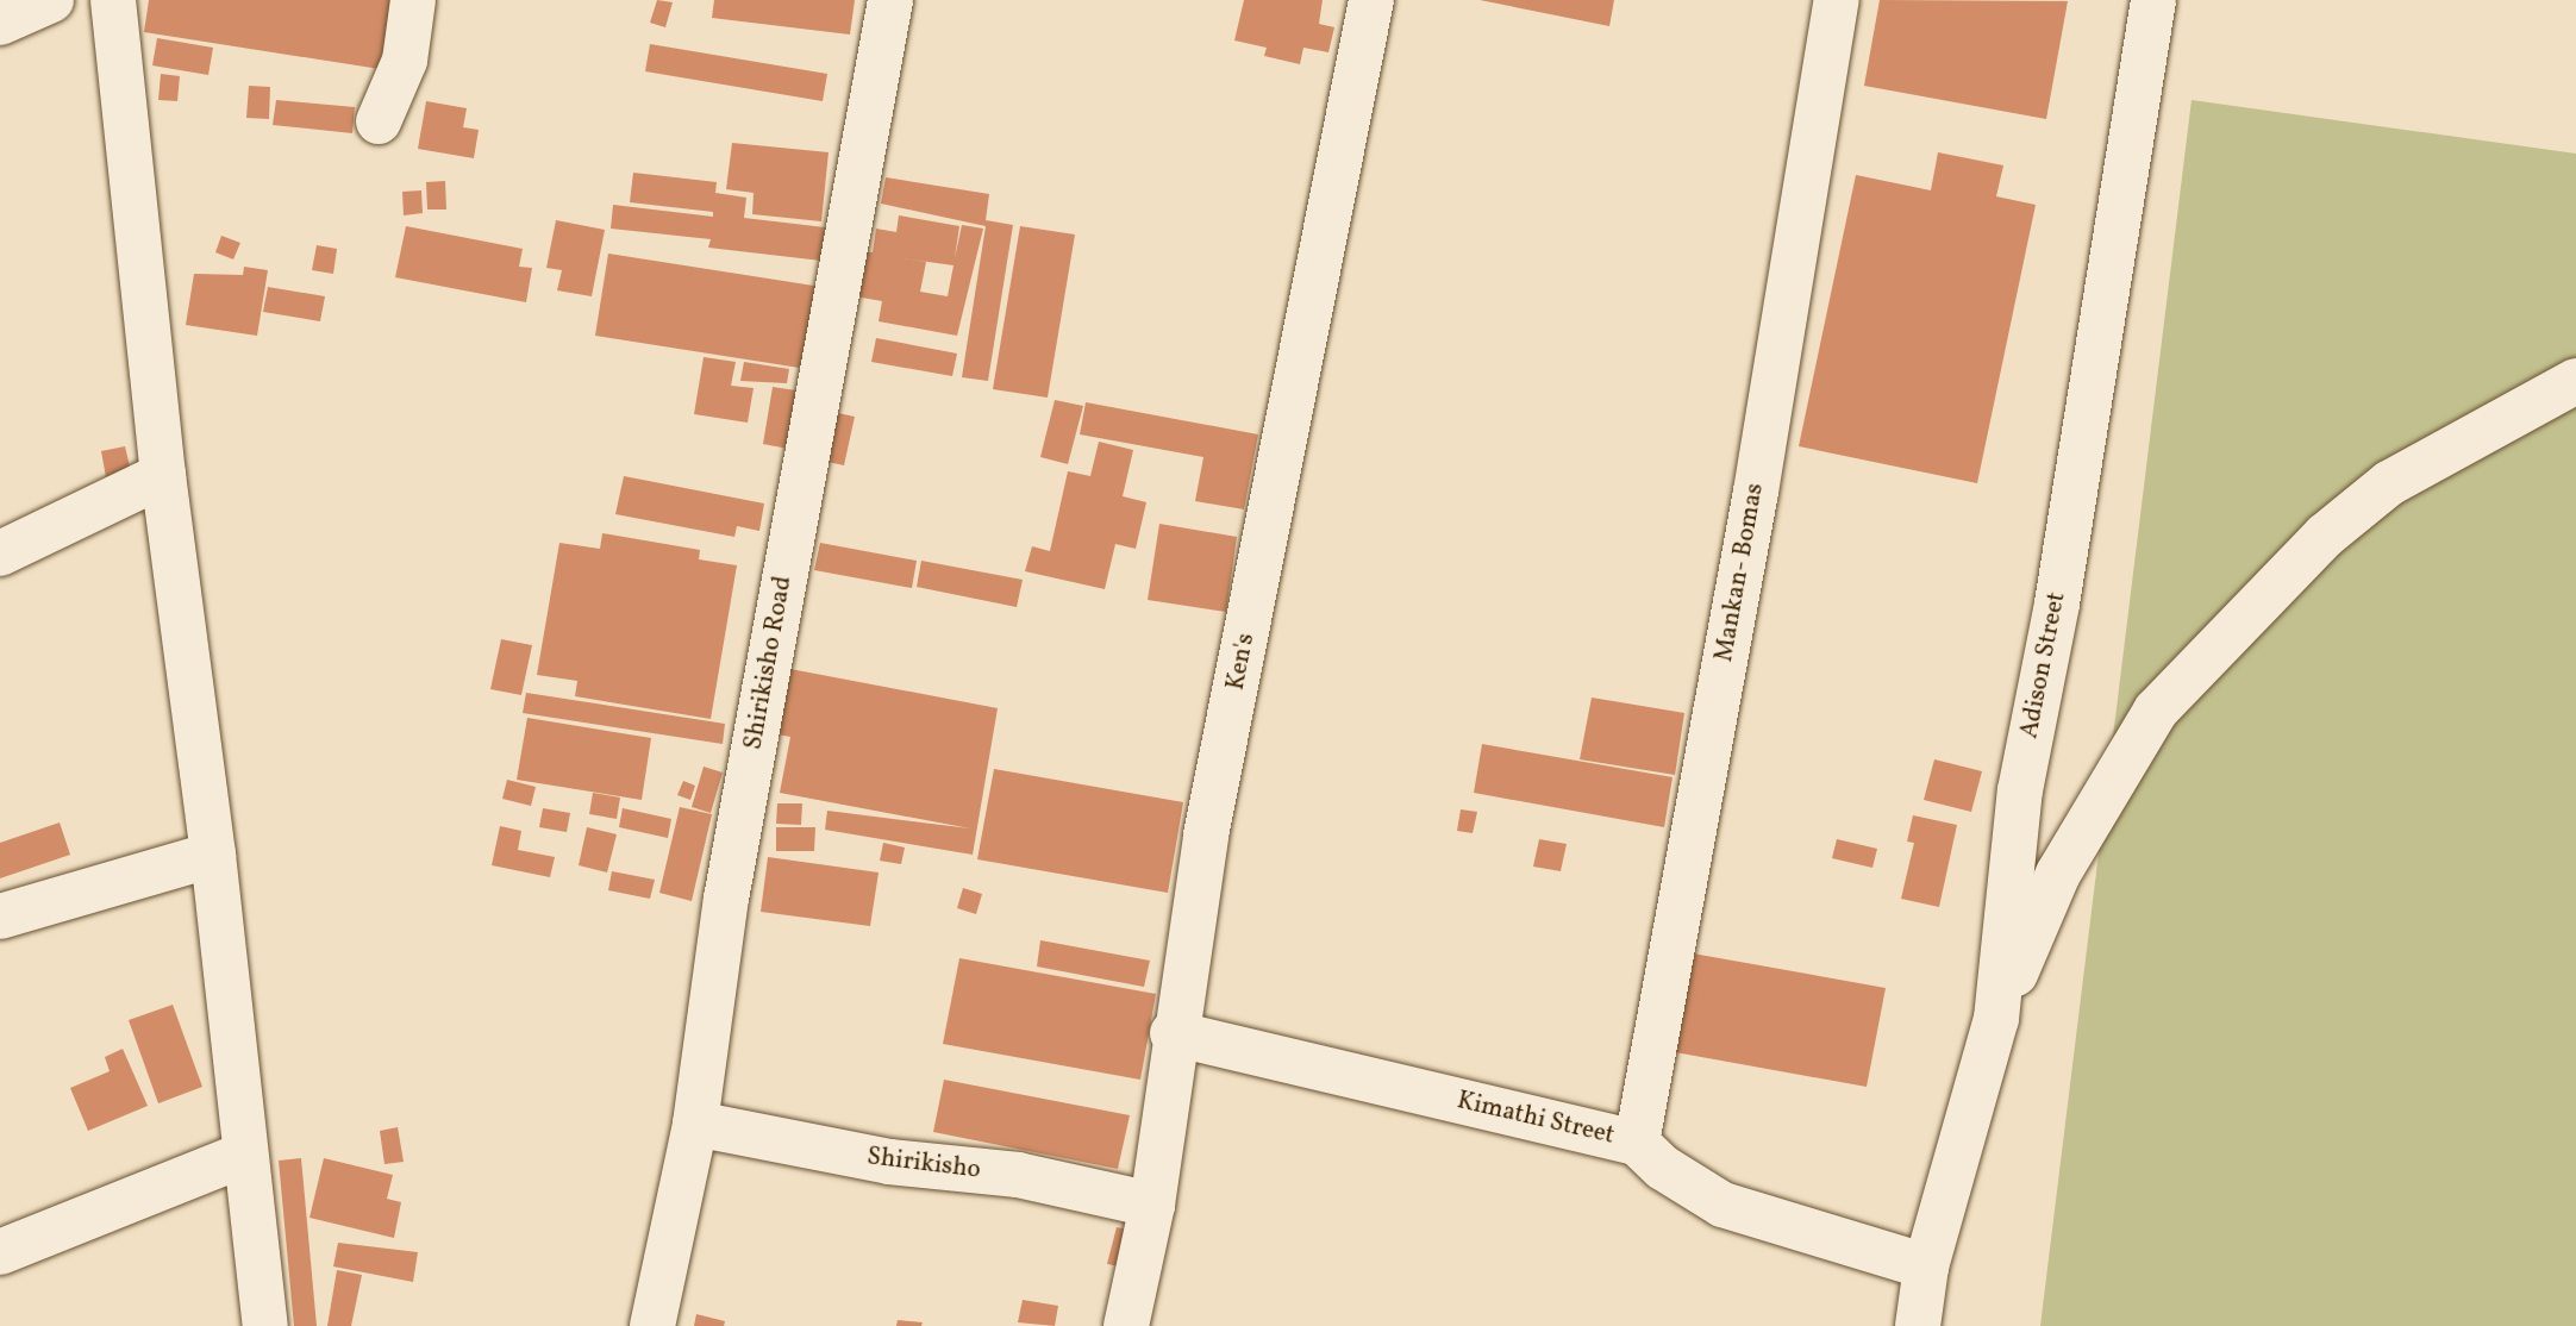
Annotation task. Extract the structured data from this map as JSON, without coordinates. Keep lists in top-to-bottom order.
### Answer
{
  "streets": {
    "street": [
      "Mankan- Bomas",
      "Ken's",
      "Shirikisho Road",
      "Adison Street",
      "Kimathi Street",
      "Shirikisho"
    ]
  },
  "crossings": [
    ["Mankan- Bomas", "Kimathi Street"],
    ["Ken's", "Kimathi Street"],
    ["Ken's", "Shirikisho"],
    ["Shirikisho Road", "Shirikisho"],
    ["Adison Street", "Kimathi Street"]
  ]
}
